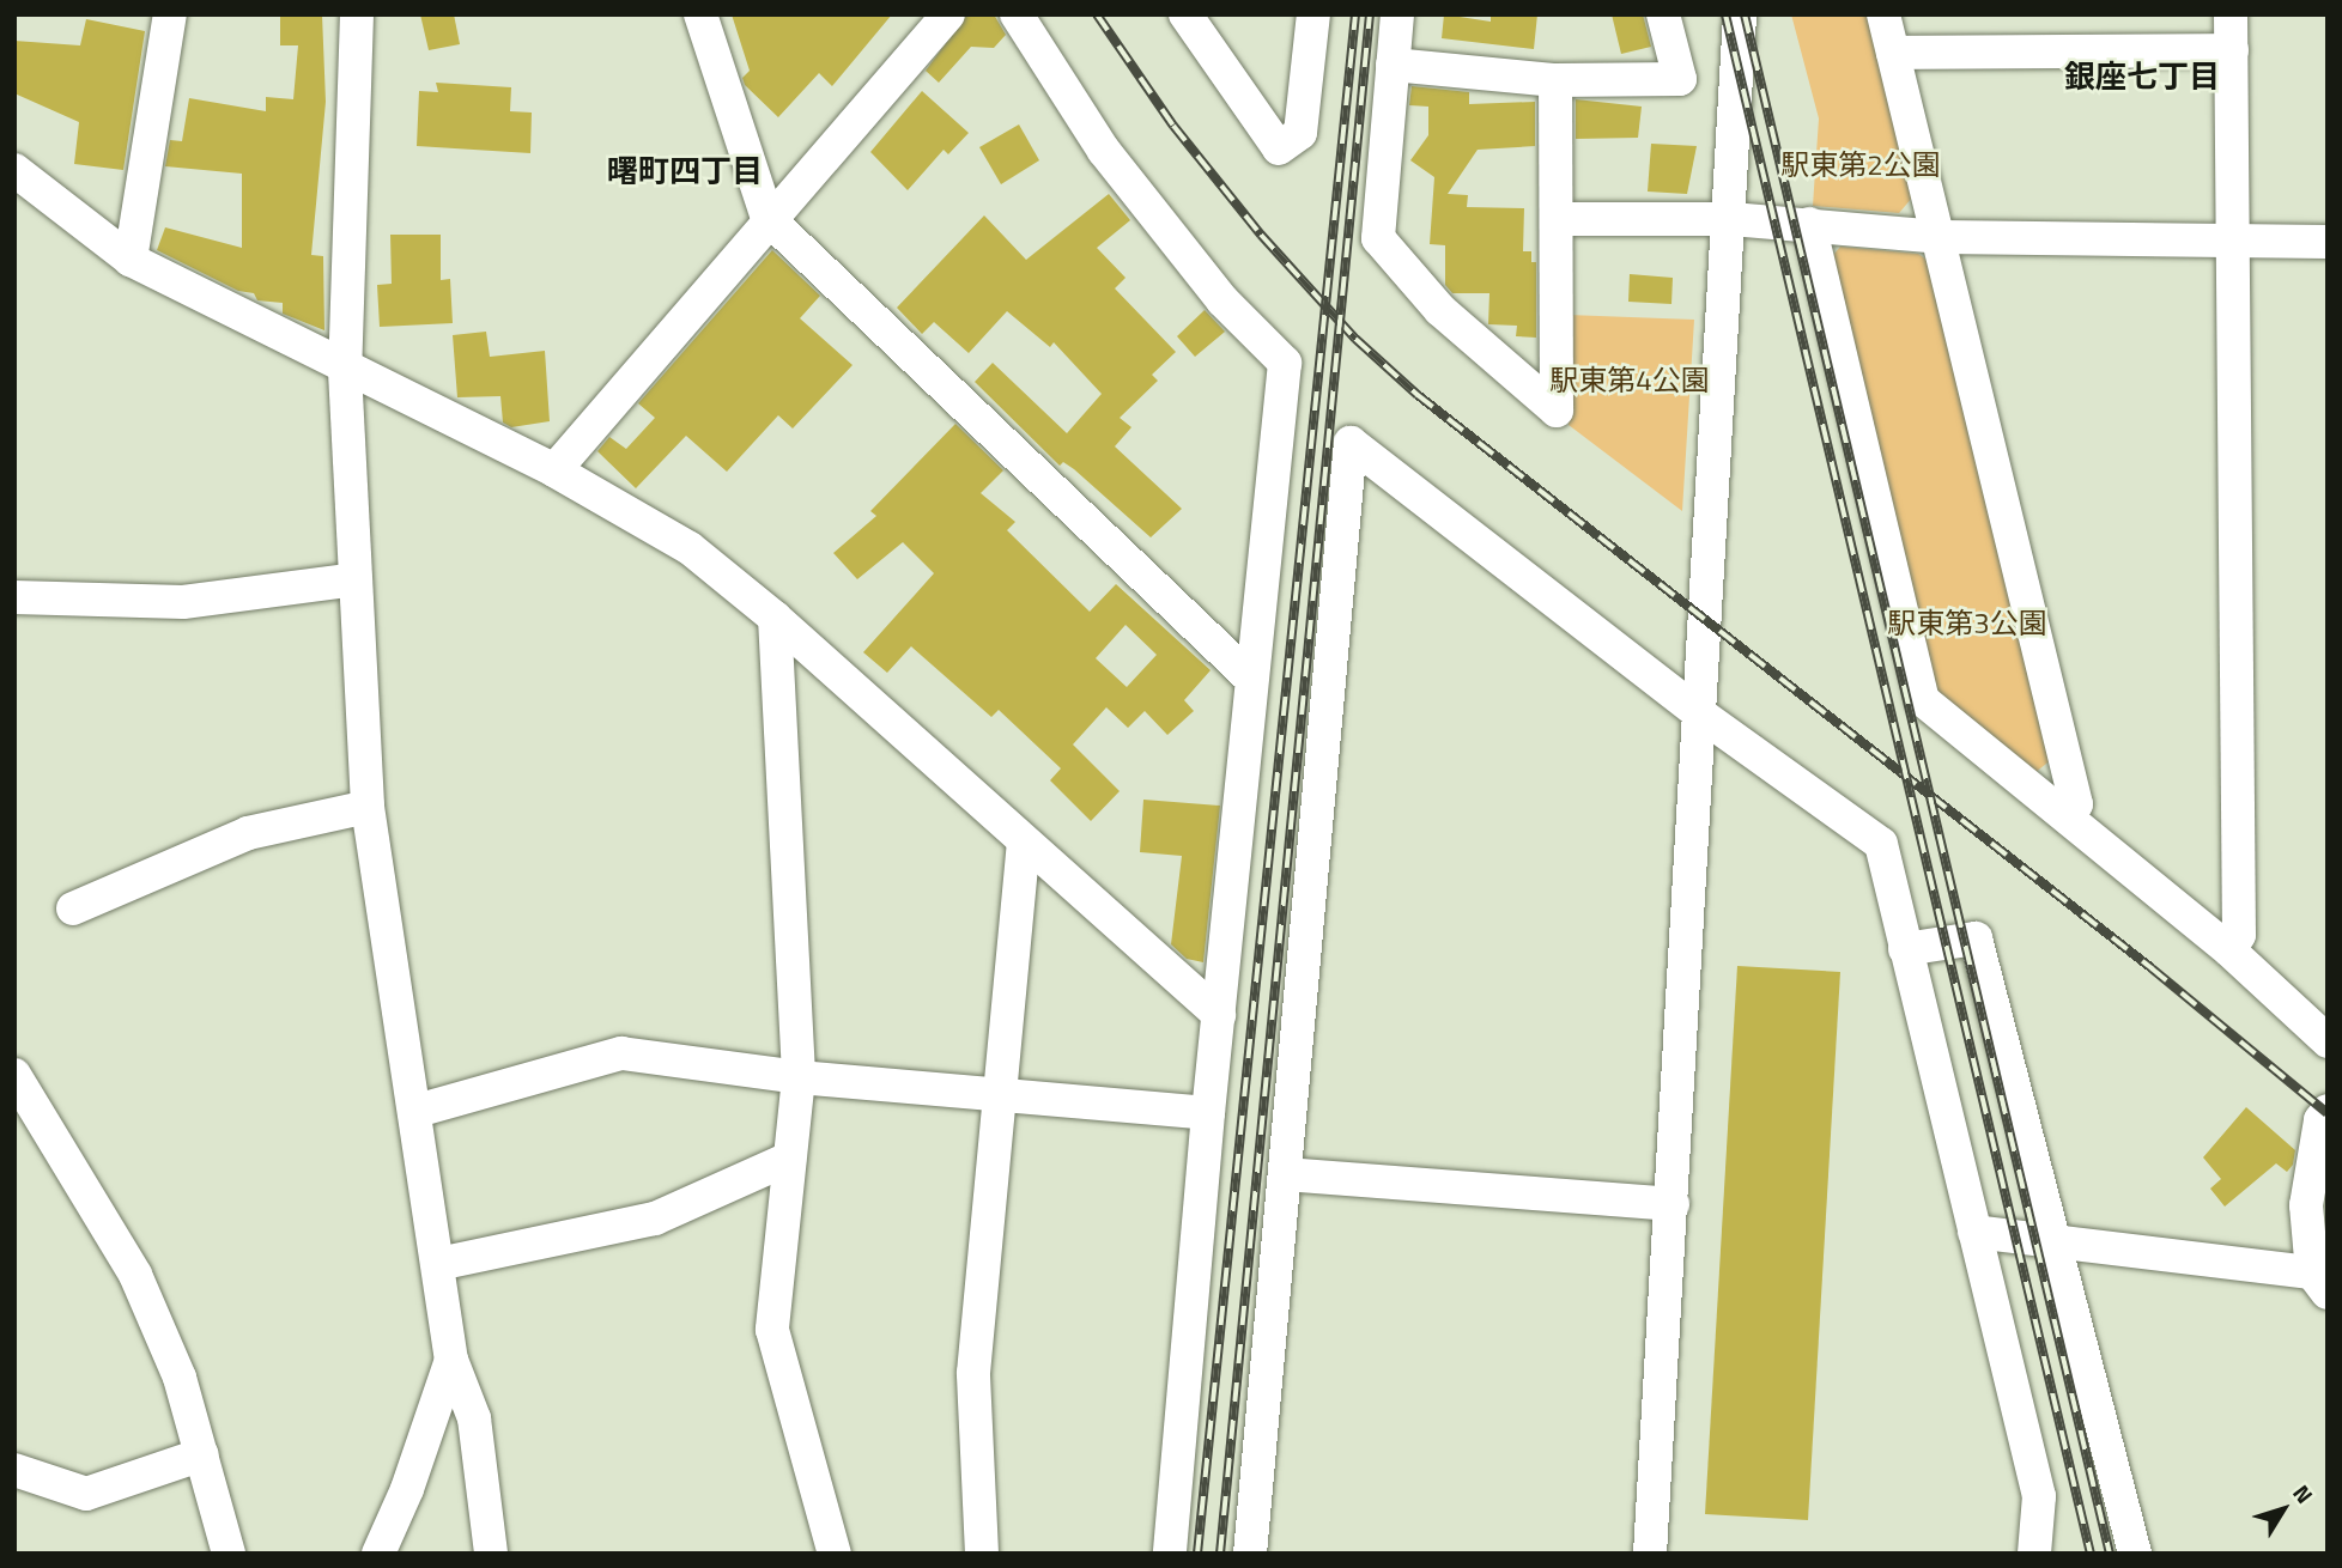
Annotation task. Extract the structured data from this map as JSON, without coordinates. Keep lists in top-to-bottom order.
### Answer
{
  "districts": ["銀座七丁目", "曙町四丁目"],
  "parks": ["駅東第2公園", "駅東第4公園", "駅東第3公園"],
  "north": "top right"
}
